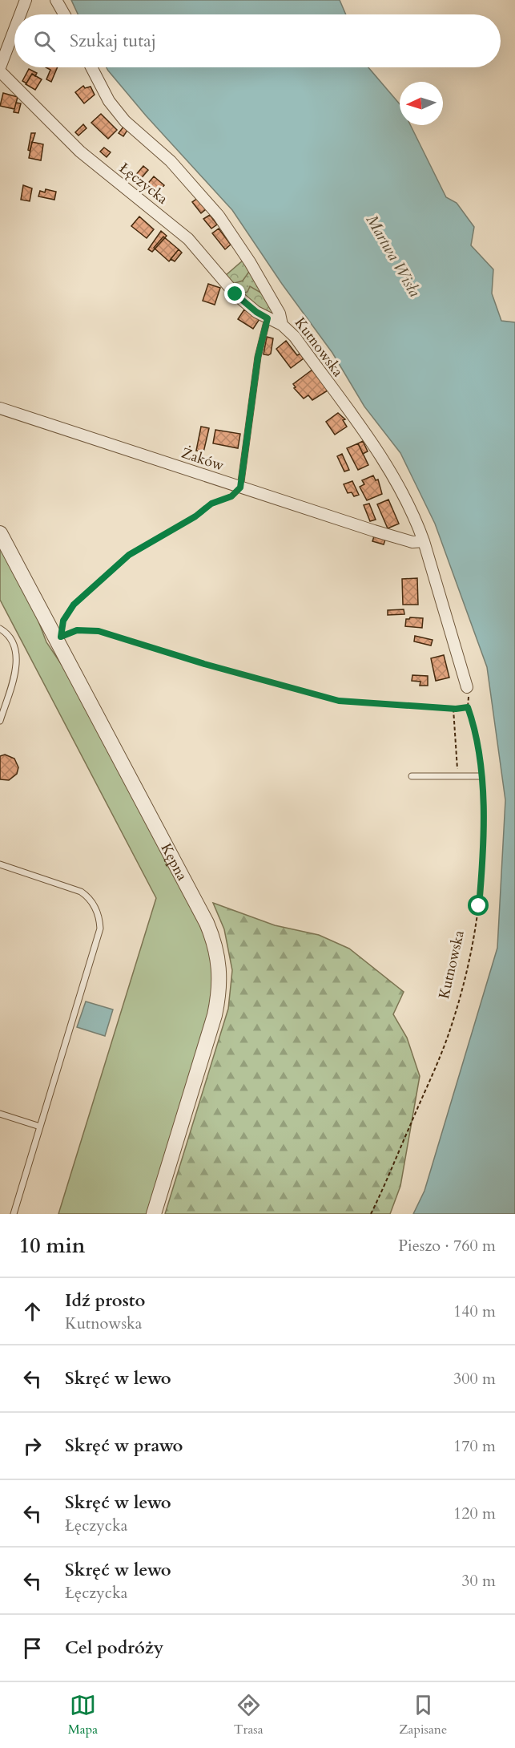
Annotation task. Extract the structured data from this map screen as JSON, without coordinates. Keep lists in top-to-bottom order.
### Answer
{
  "streets": {
    "street": [
      "Łęczycka",
      "Kutnowska",
      "Żaków",
      "Kępna"
    ]
  },
  "crossings": [
    ["Łęczycka", "Kutnowska"],
    ["Kutnowska", "Żaków"]
  ],
  "water": ["Martwa Wisła"],
  "north": "left",
  "page": {
    "search": "Szukaj tutaj",
    "heading": ["10 min", "Pieszo · 760 m"],
    "list": [
      ["Idź prosto", "Kutnowska", "140 m"],
      ["Skręć w lewo", "300 m"],
      ["Skręć w prawo", "170 m"],
      ["Skręć w lewo", "Łęczycka", "120 m"],
      ["Skręć w lewo", "Łęczycka", "30 m"],
      "Cel podróży"
    ],
    "nav": ["Mapa", "Trasa", "Zapisane"]
  }
}
